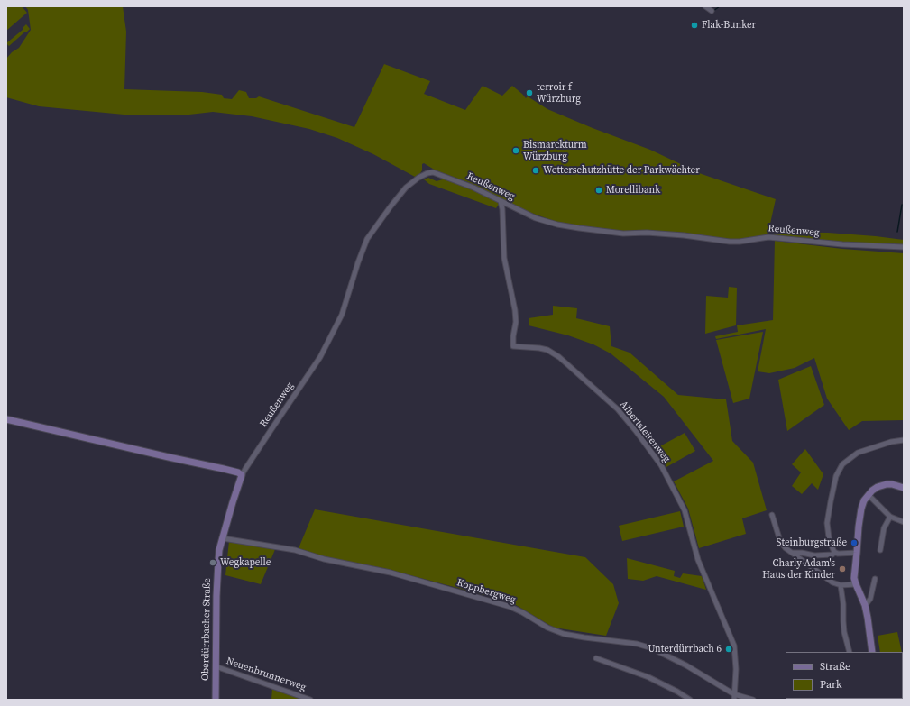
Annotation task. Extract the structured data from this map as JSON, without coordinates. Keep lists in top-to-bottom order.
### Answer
{
  "streets": {
    "street": [
      "Reußenweg",
      "Albertsleitenweg",
      "Koppbergweg",
      "Oberdürrbacher Straße",
      "Neuenbrunnerweg"
    ]
  },
  "crossings": [
    ["Reußenweg", "Albertsleitenweg"],
    ["Reußenweg", "Oberdürrbacher Straße"],
    ["Albertsleitenweg", "Koppbergweg"],
    ["Koppbergweg", "Oberdürrbacher Straße"],
    ["Oberdürrbacher Straße", "Neuenbrunnerweg"]
  ],
  "places": [
    "Flak-Bunker",
    "terroir f Würzburg",
    "Bismarckturm Würzburg",
    "Wetterschutzhütte der Parkwächter",
    "Morellibank",
    "Steinburgstraße",
    "Wegkapelle",
    "Charly Adam's Haus der Kinder",
    "Unterdürrbach 6"
  ],
  "legend": ["Straße", "Park"]
}
